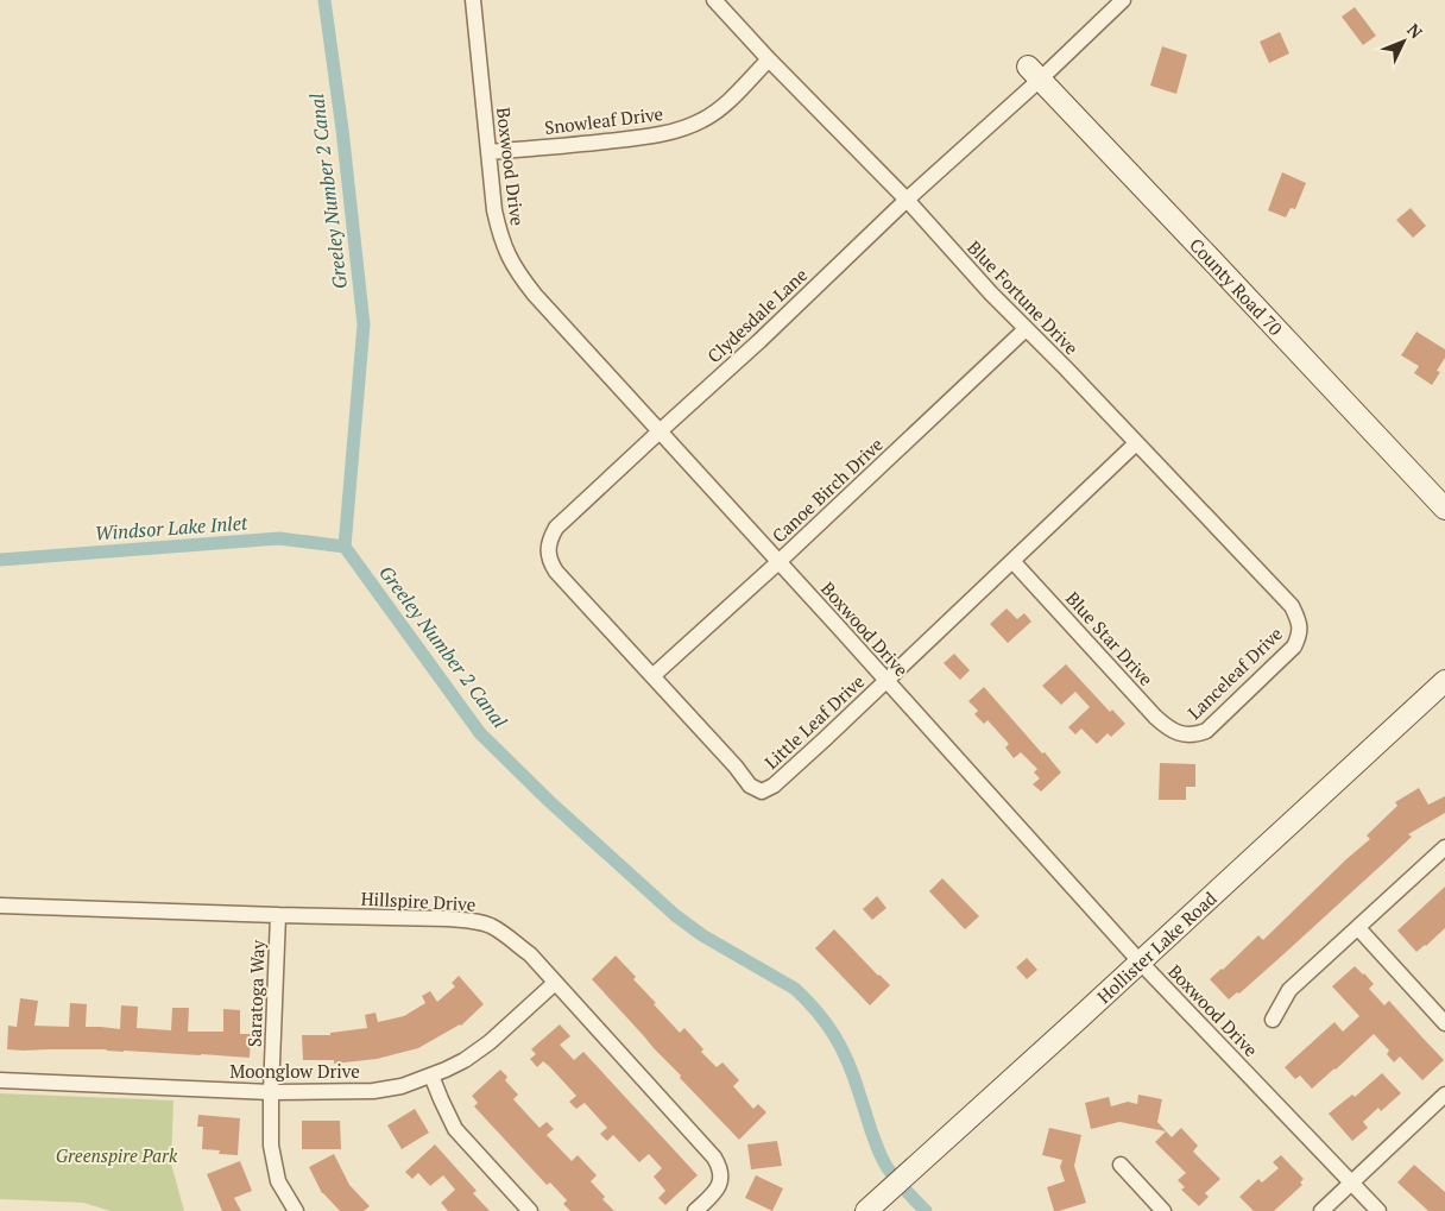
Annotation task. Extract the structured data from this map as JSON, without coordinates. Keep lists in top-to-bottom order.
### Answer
{
  "streets": {
    "street": [
      "Snowleaf Drive",
      "Boxwood Drive",
      "County Road 70",
      "Blue Fortune Drive",
      "Clydesdale Lane",
      "Canoe Birch Drive",
      "Blue Star Drive",
      "Lanceleaf Drive",
      "Little Leaf Drive",
      "Hillspire Drive",
      "Hollister Lake Road",
      "Saratoga Way",
      "Moonglow Drive"
    ]
  },
  "crossings": [
    ["Snowleaf Drive", "Boxwood Drive"],
    ["Snowleaf Drive", "Blue Fortune Drive"],
    ["Boxwood Drive", "Clydesdale Lane"],
    ["Boxwood Drive", "Canoe Birch Drive"],
    ["Boxwood Drive", "Little Leaf Drive"],
    ["Boxwood Drive", "Hollister Lake Road"],
    ["County Road 70", "Clydesdale Lane"],
    ["Blue Fortune Drive", "Clydesdale Lane"],
    ["Blue Fortune Drive", "Canoe Birch Drive"],
    ["Blue Fortune Drive", "Lanceleaf Drive"],
    ["Blue Fortune Drive", "Little Leaf Drive"],
    ["Clydesdale Lane", "Canoe Birch Drive"],
    ["Clydesdale Lane", "Little Leaf Drive"],
    ["Canoe Birch Drive", "Little Leaf Drive"],
    ["Blue Star Drive", "Lanceleaf Drive"],
    ["Blue Star Drive", "Little Leaf Drive"],
    ["Hillspire Drive", "Saratoga Way"],
    ["Hillspire Drive", "Moonglow Drive"],
    ["Saratoga Way", "Moonglow Drive"]
  ],
  "water": ["Greeley Number 2 Canal", "Windsor Lake Inlet"],
  "parks": ["Greenspire Park"],
  "north": "top right"
}
